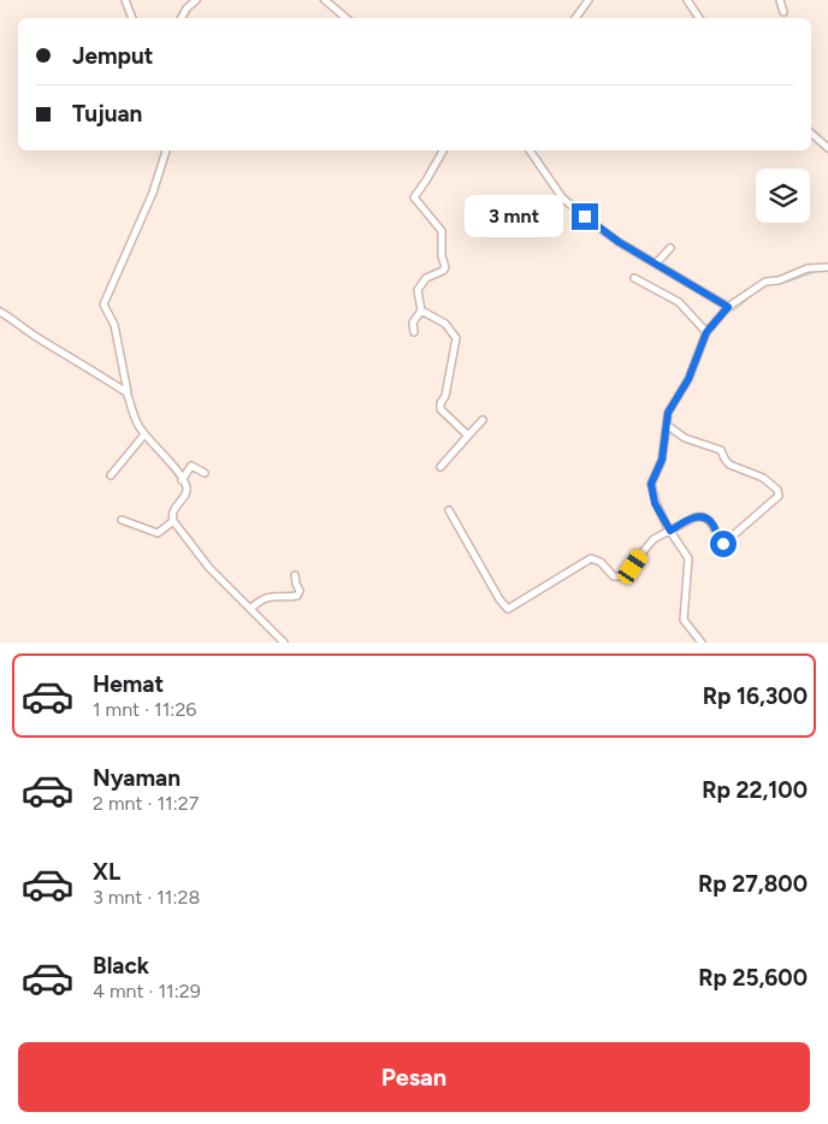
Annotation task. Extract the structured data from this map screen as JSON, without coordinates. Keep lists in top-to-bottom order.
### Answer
{
  "page": {
    "banner": ["Jemput", "Tujuan"],
    "bubble": "3 mnt",
    "list": [
      {
        "name": "Hemat",
        "note": "1 mnt · 11:26",
        "value": "Rp 16,300"
      },
      {
        "name": "Nyaman",
        "note": "2 mnt · 11:27",
        "value": "Rp 22,100"
      },
      {
        "name": "XL",
        "note": "3 mnt · 11:28",
        "value": "Rp 27,800"
      },
      {
        "name": "Black",
        "note": "4 mnt · 11:29",
        "value": "Rp 25,600"
      }
    ],
    "buttons": "Pesan"
  }
}
